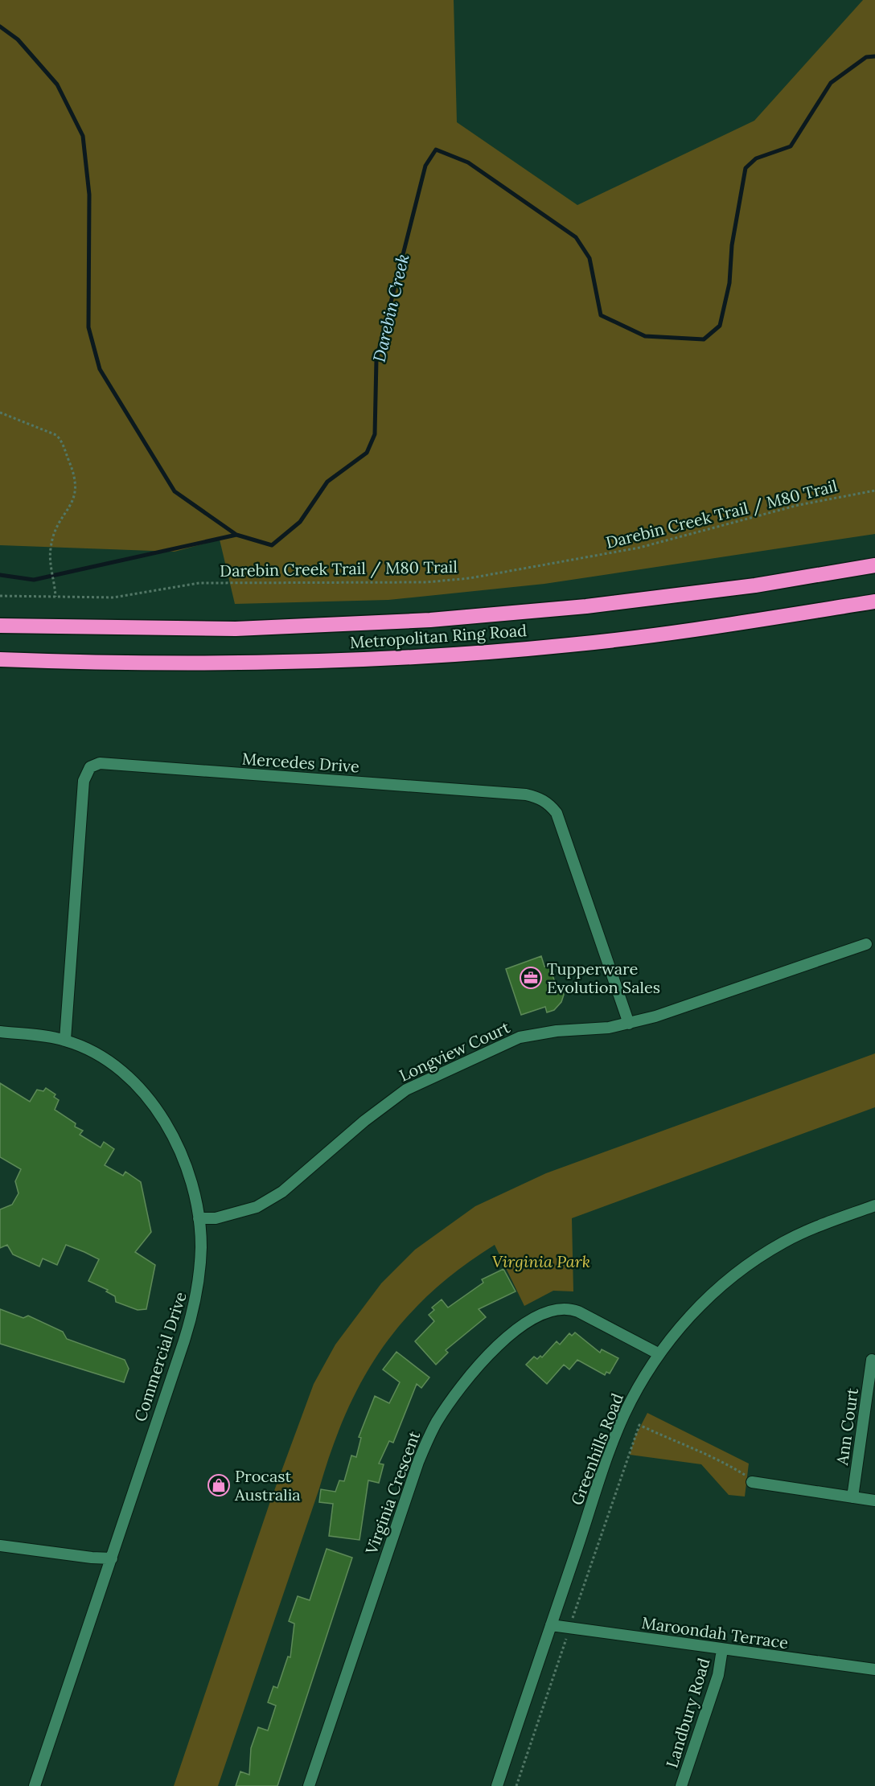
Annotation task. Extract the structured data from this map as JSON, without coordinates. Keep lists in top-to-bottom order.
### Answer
{
  "streets": {
    "highway": ["Metropolitan Ring Road"],
    "street": [
      "Mercedes Drive",
      "Longview Court",
      "Commercial Drive",
      "Ann Court",
      "Greenhills Road",
      "Virginia Crescent",
      "Maroondah Terrace",
      "Landbury Road"
    ],
    "path": ["Darebin Creek Trail / M80 Trail"]
  },
  "crossings": [
    ["Mercedes Drive", "Longview Court"],
    ["Mercedes Drive", "Commercial Drive"],
    ["Longview Court", "Commercial Drive"],
    ["Greenhills Road", "Virginia Crescent"],
    ["Greenhills Road", "Maroondah Terrace"],
    ["Maroondah Terrace", "Landbury Road"]
  ],
  "water": ["Darebin Creek"],
  "parks": ["Virginia Park"],
  "places": {
    "office": ["Tupperware Evolution Sales"],
    "shop": ["Procast Australia"]
  }
}
